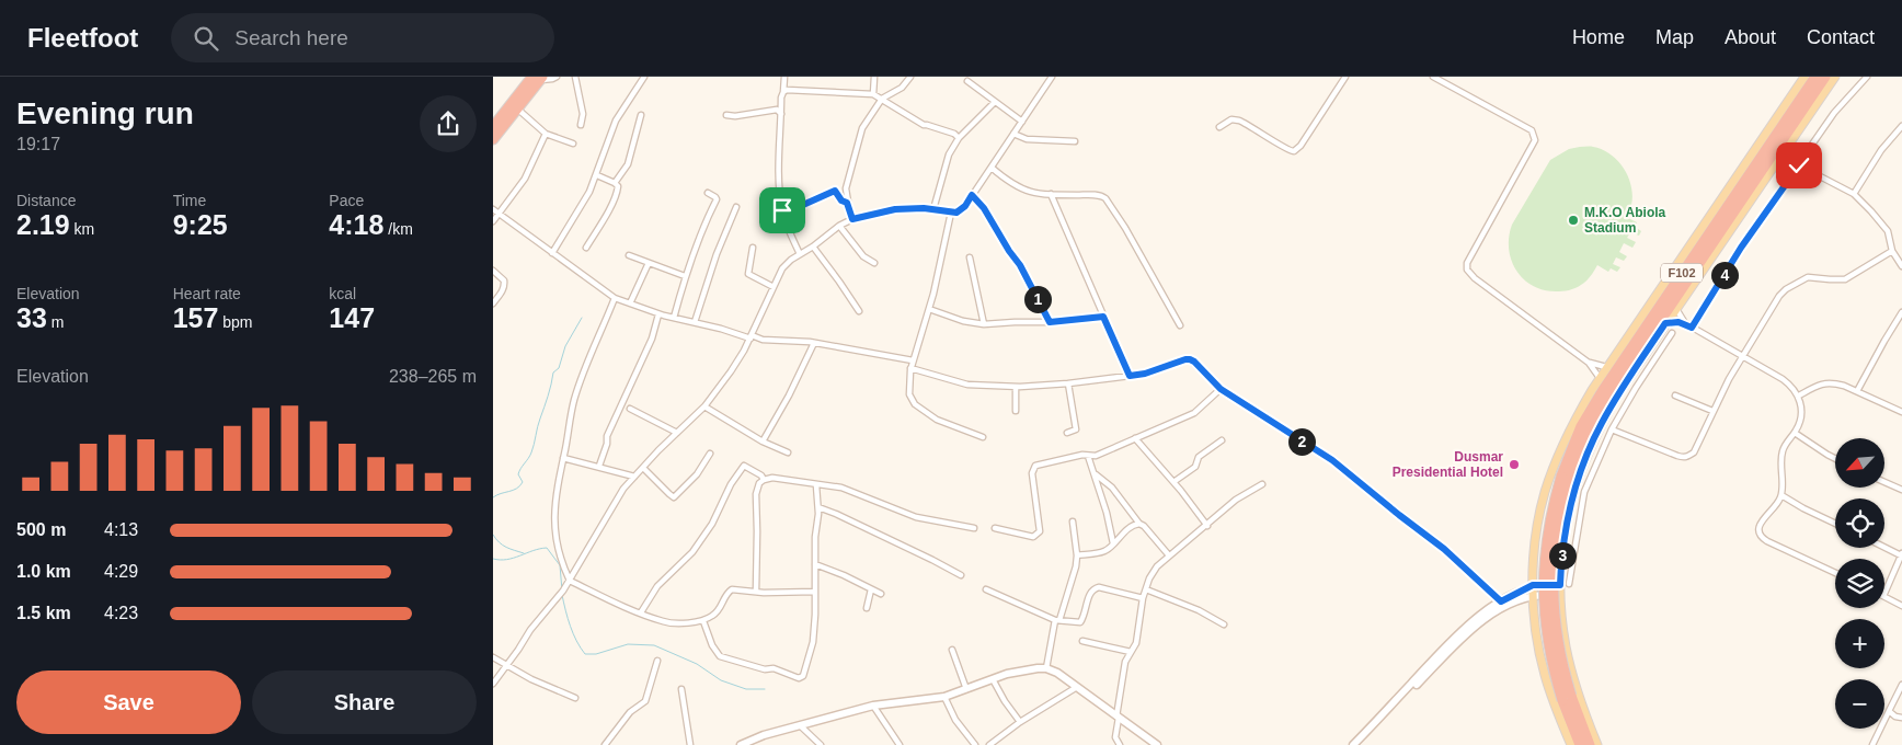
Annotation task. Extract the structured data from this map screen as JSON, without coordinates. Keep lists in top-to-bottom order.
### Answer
{
  "streets": {
    "highway": ["F102"]
  },
  "places": ["M.K.O Abiola Stadium", "Dusmar Presidential Hotel"],
  "north": "bottom left",
  "page": {
    "header": "Fleetfoot",
    "search": "Search here",
    "nav": [
      "Home",
      "Map",
      "About",
      "Contact"
    ],
    "heading": ["Evening run", "19:17"],
    "stats": [
      ["Distance", "2.19 km"],
      ["Time", "9:25"],
      ["Pace", "4:18 /km"],
      ["Elevation", "33 m"],
      ["Heart rate", "157 bpm"],
      ["kcal", "147"]
    ],
    "pins": [
      "4",
      "1",
      "2",
      "3"
    ],
    "chart": ["Elevation", "238–265 m"],
    "map_buttons": ["+", "−"],
    "list": [
      {
        "name": "500 m",
        "note": "4:13"
      },
      {
        "name": "1.0 km",
        "note": "4:29"
      },
      {
        "name": "1.5 km",
        "note": "4:23"
      }
    ],
    "buttons": ["Save", "Share"]
  }
}
